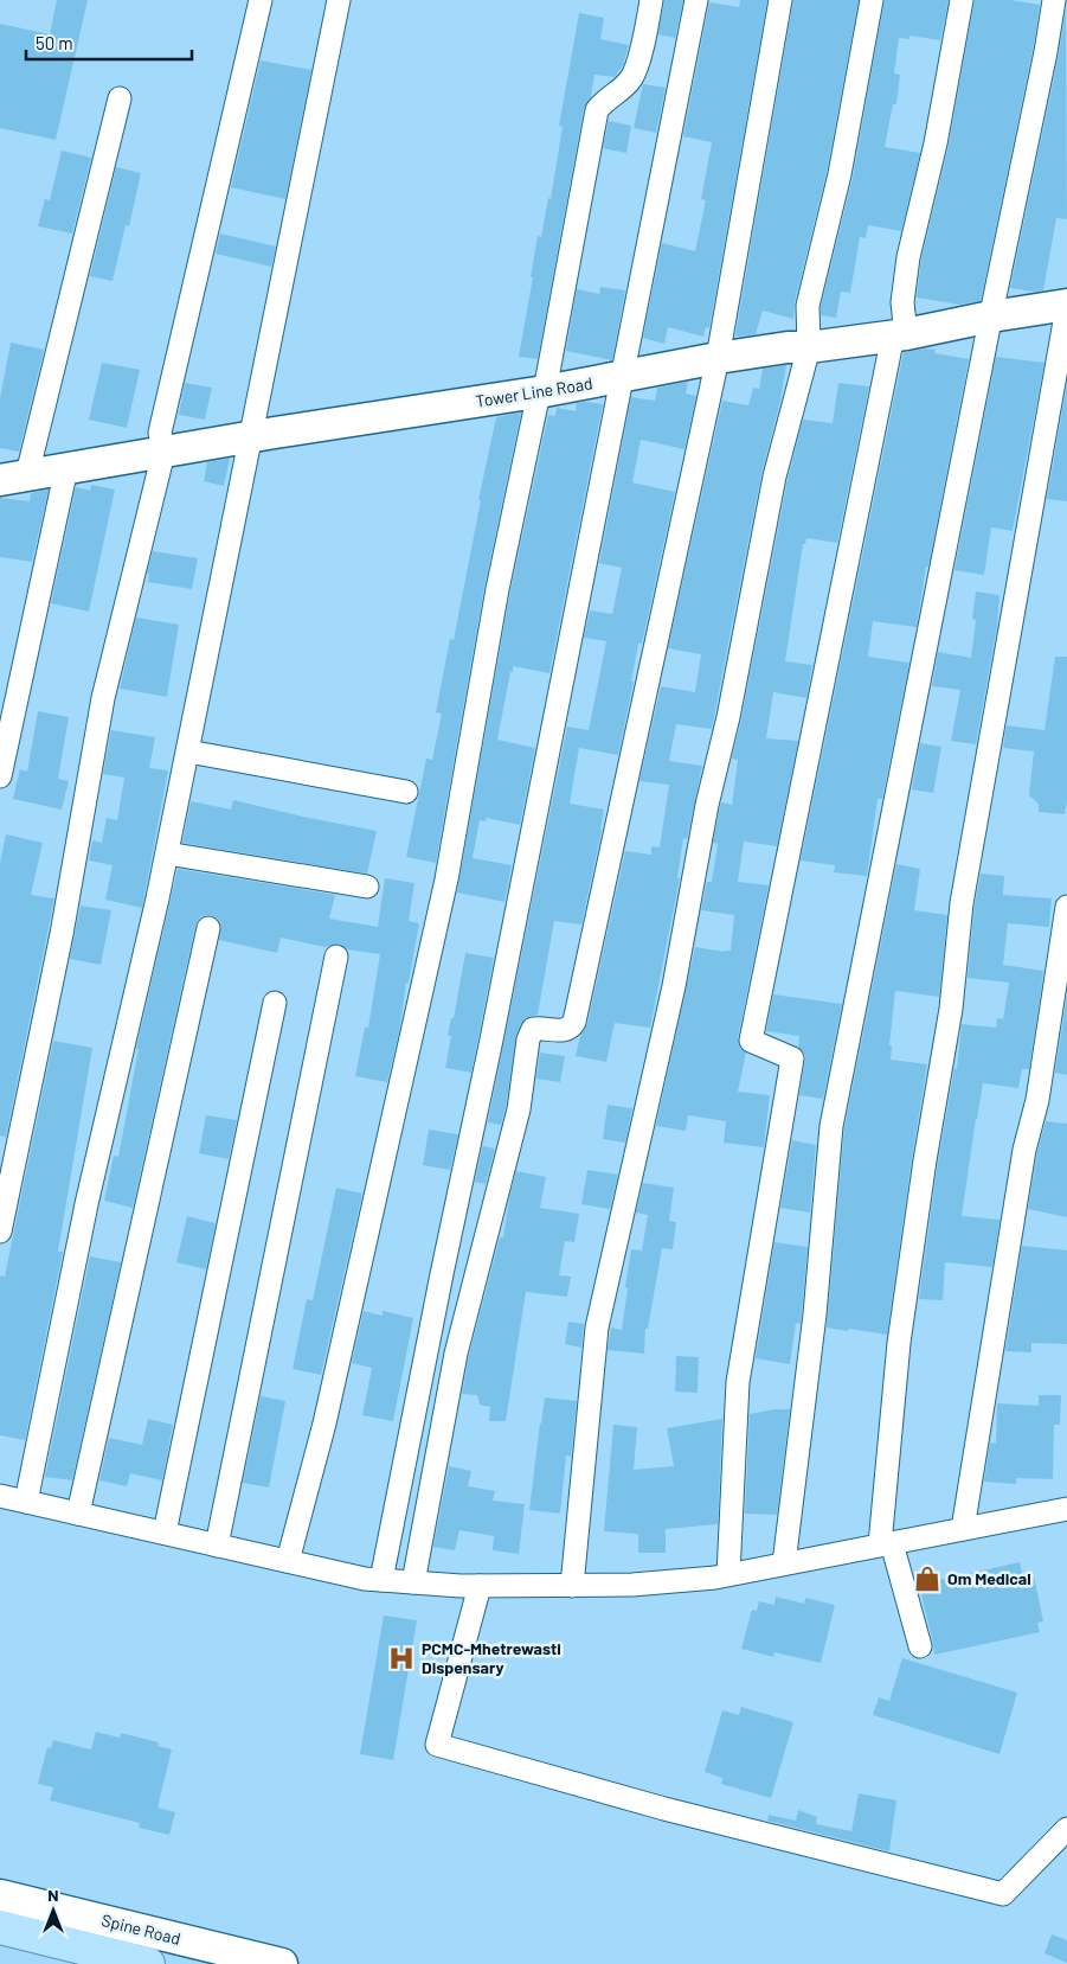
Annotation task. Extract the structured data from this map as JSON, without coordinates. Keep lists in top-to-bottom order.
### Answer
{
  "streets": {
    "main road": ["Spine Road"],
    "street": ["Tower Line Road"]
  },
  "places": {
    "shop": ["Om Medical"],
    "hospital": ["PCMC-Mhetrewasti Dispensary"]
  },
  "scale_bar": "50 m",
  "north": "top"
}
